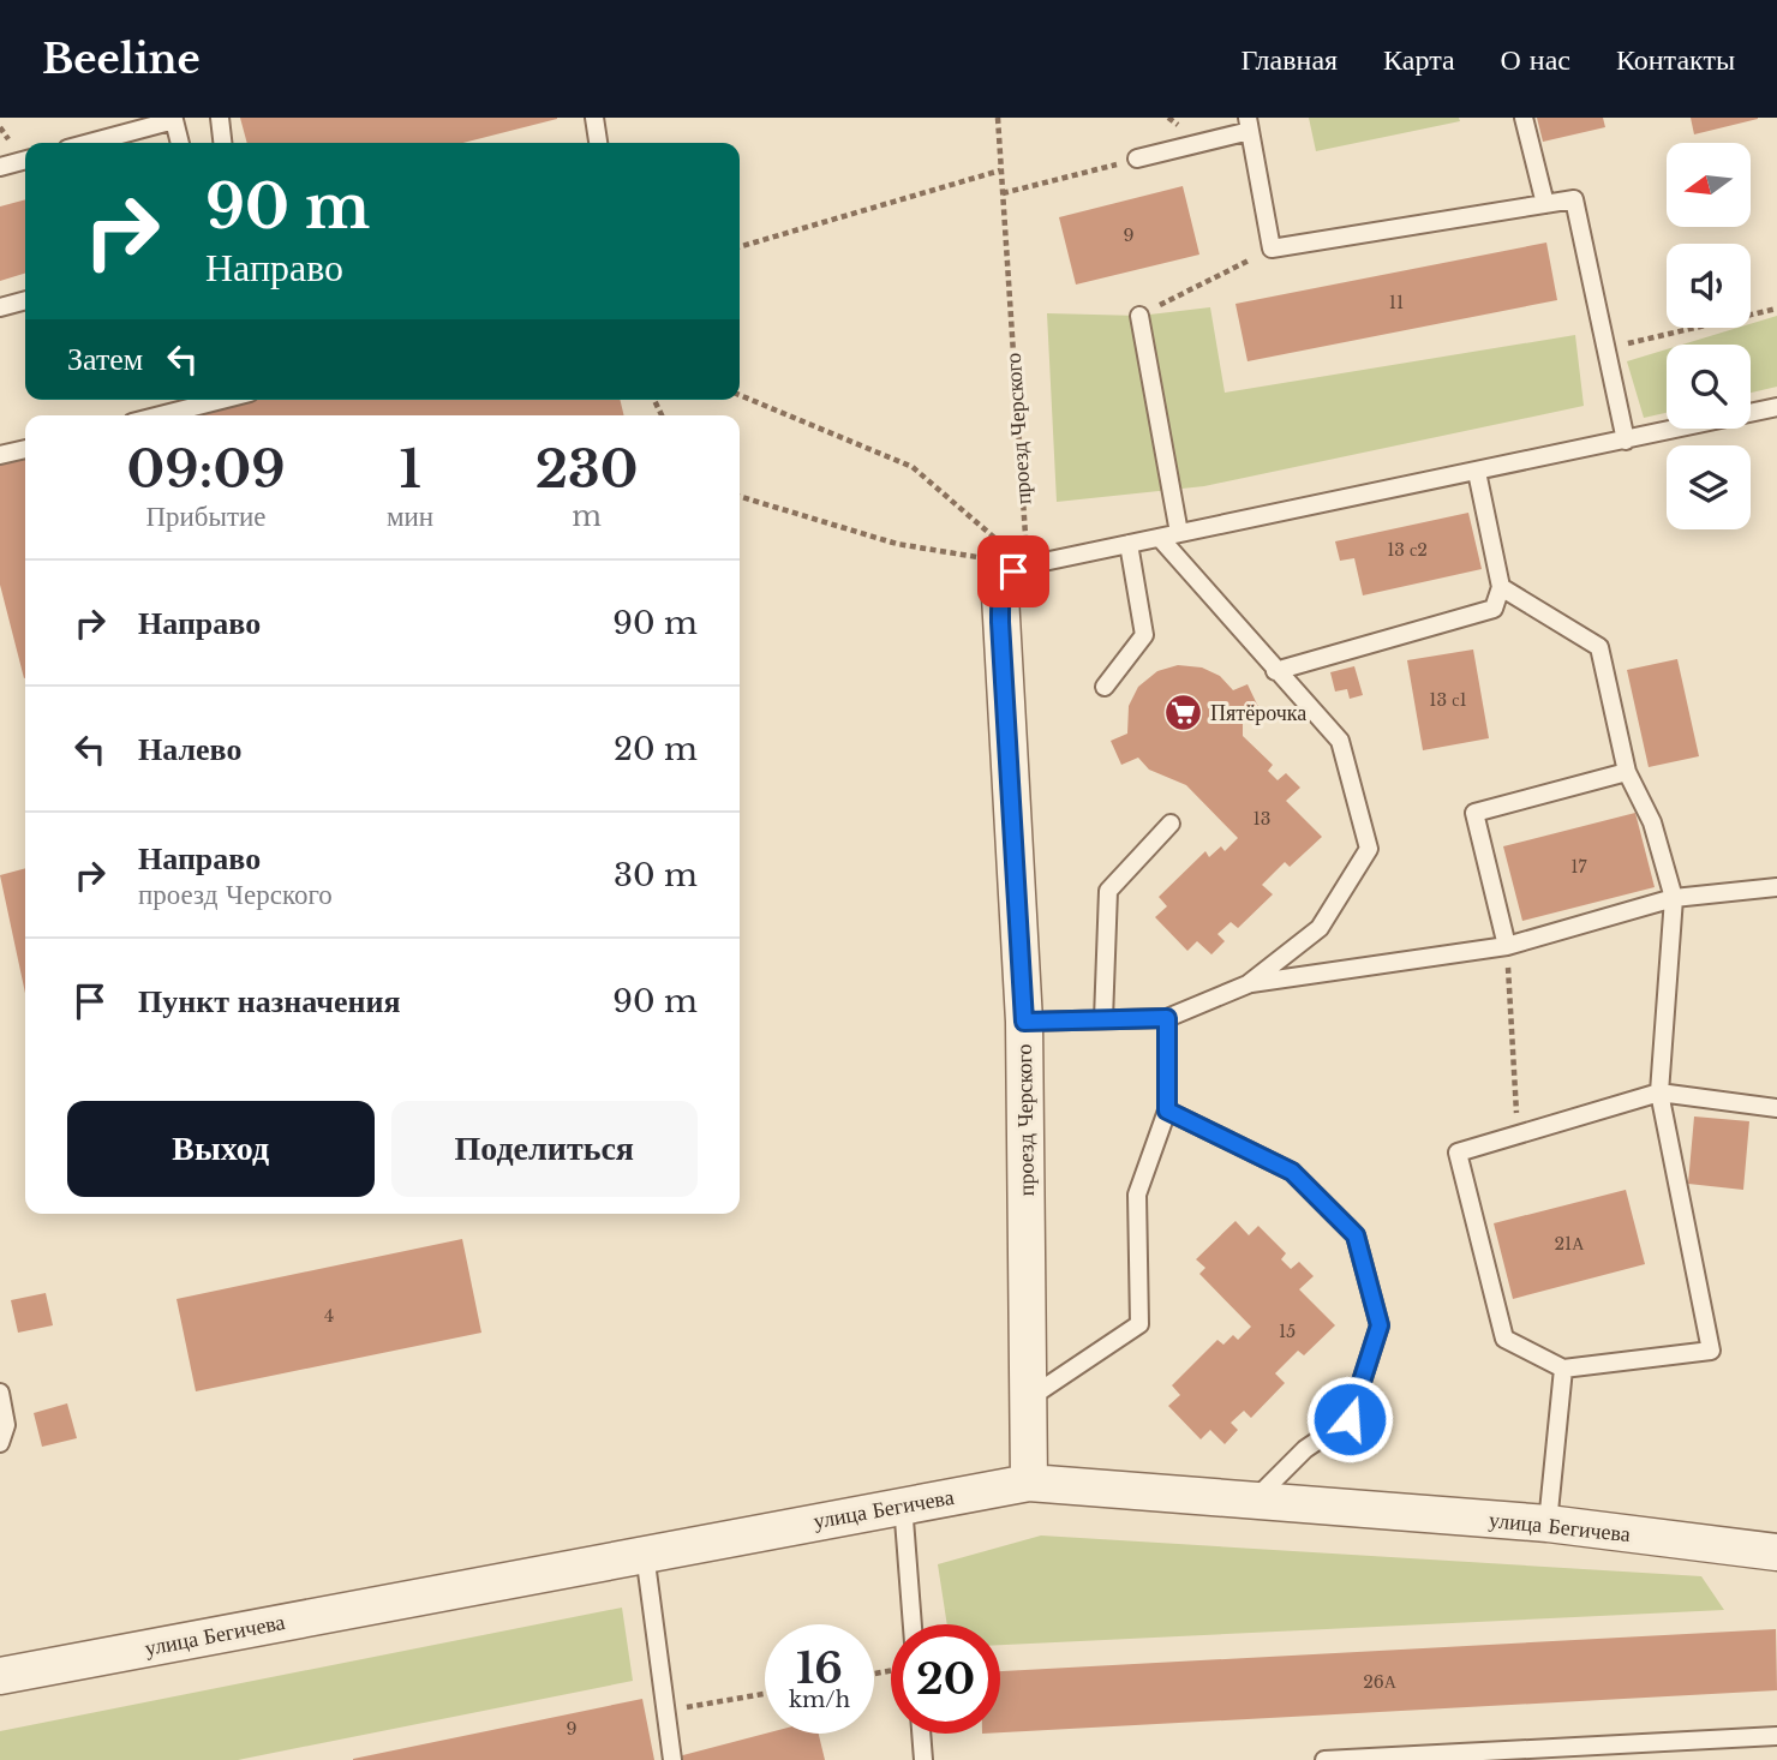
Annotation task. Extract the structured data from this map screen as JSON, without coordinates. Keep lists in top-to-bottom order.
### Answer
{
  "streets": {
    "street": ["проезд Черского", "улица Бегичева"]
  },
  "crossings": [
    ["проезд Черского", "улица Бегичева"]
  ],
  "places": {
    "supermarket": ["Пятёрочка"]
  },
  "house_numbers": [
    "9",
    "11",
    "13 с2",
    "13 с1",
    "13",
    "17",
    "21А",
    "4",
    "15",
    "26А",
    "9"
  ],
  "north": "left",
  "page": {
    "header": "Beeline",
    "nav": [
      "Главная",
      "Карта",
      "О нас",
      "Контакты"
    ],
    "turn": ["90 m", "Направо"],
    "then": "Затем",
    "eta": [
      "09:09",
      "Прибытие",
      "1",
      "мин",
      "230",
      "m"
    ],
    "list": [
      {
        "name": "Направо",
        "value": "90 m"
      },
      {
        "name": "Налево",
        "value": "20 m"
      },
      {
        "name": "Направо",
        "note": "проезд Черского",
        "value": "30 m"
      },
      {
        "name": "Пункт назначения",
        "value": "90 m"
      }
    ],
    "buttons": ["Выход", "Поделиться"],
    "speed": "16 km/h",
    "limit": "20"
  }
}
